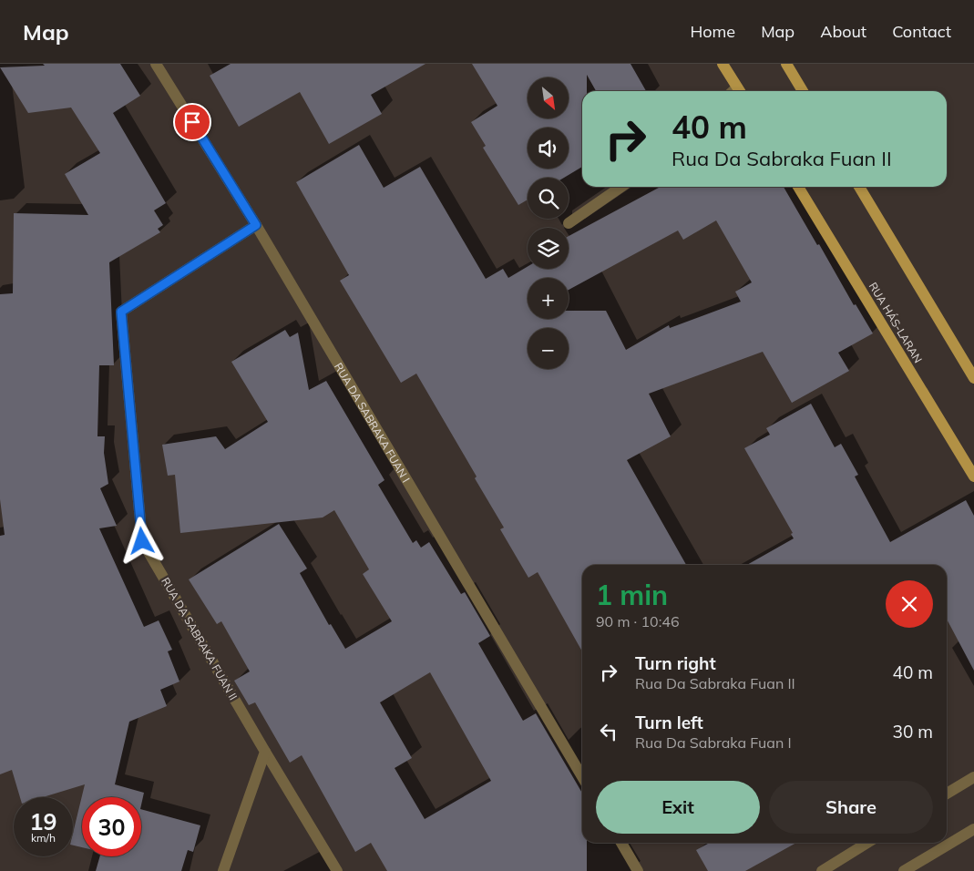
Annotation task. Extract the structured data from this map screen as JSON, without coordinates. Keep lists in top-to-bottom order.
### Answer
{
  "streets": {
    "main road": ["RUA HÁS-LARAN"],
    "street": ["RUA DA SABRAKA FUAN I", "RUA DA SABRAKA FUAN II"]
  },
  "crossings": [
    ["RUA DA SABRAKA FUAN I", "RUA DA SABRAKA FUAN II"]
  ],
  "north": "bottom right",
  "page": {
    "header": "Map",
    "nav": [
      "Home",
      "Map",
      "About",
      "Contact"
    ],
    "map_buttons": ["+", "−"],
    "turn": ["40 m", "Rua Da Sabraka Fuan II"],
    "heading": ["1 min", "90 m · 10:46"],
    "list": [
      {
        "name": "Turn right",
        "note": "Rua Da Sabraka Fuan II",
        "value": "40 m"
      },
      {
        "name": "Turn left",
        "note": "Rua Da Sabraka Fuan I",
        "value": "30 m"
      }
    ],
    "buttons": ["Exit", "Share"],
    "speed": "19 km/h",
    "limit": "30"
  }
}
